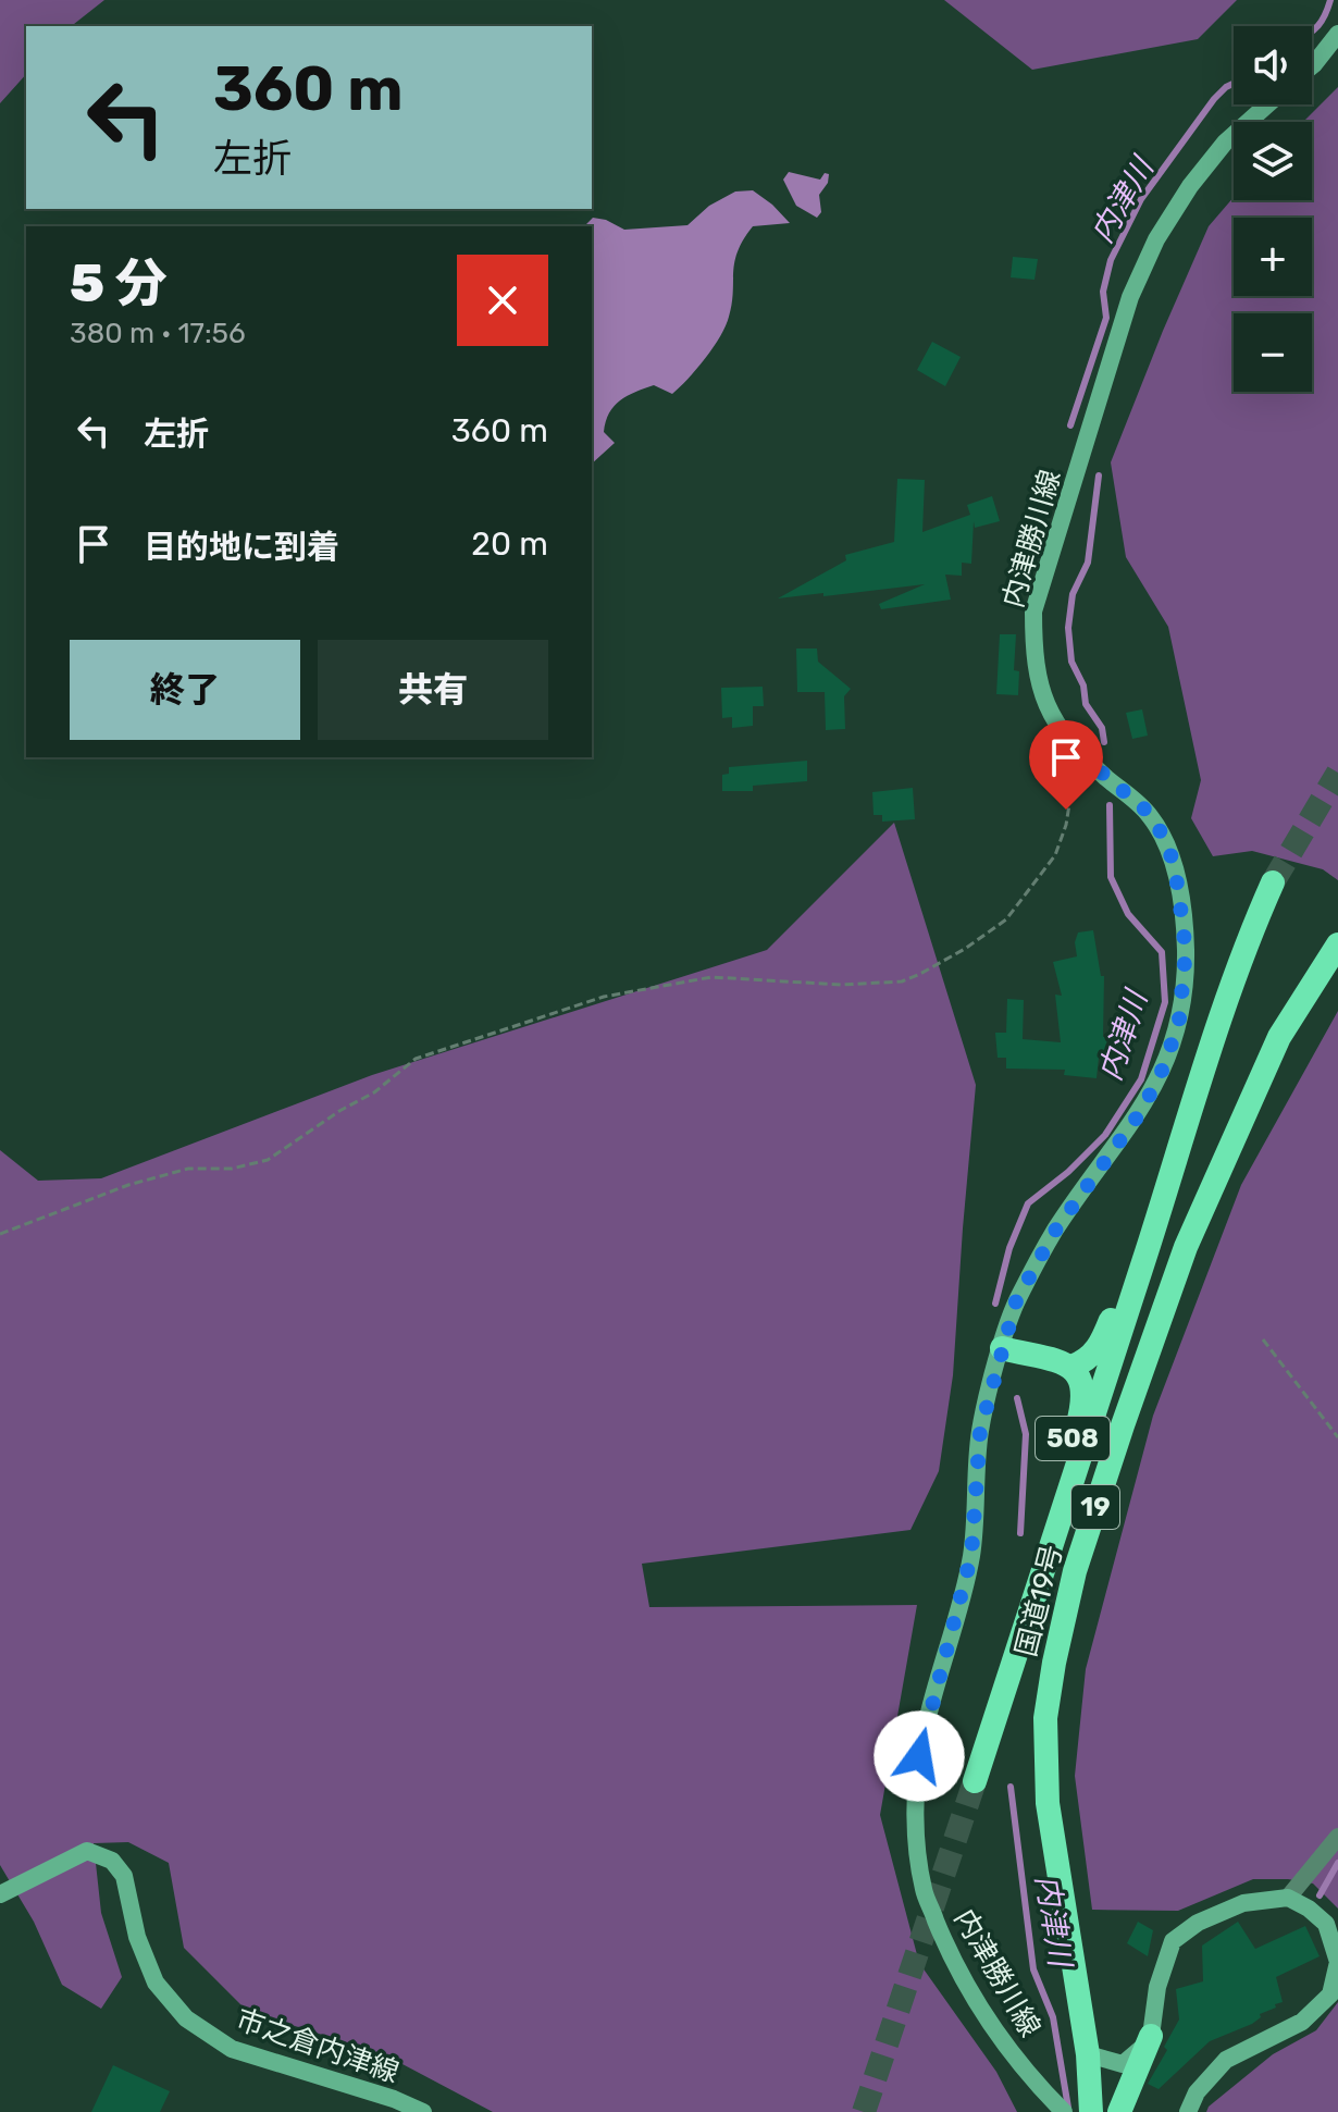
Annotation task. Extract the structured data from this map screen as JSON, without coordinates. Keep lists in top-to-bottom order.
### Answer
{
  "streets": {
    "highway": ["508", "19", "国道19号"],
    "main road": ["内津勝川線", "市之倉内津線"]
  },
  "crossings": [
    ["508", "国道19号"]
  ],
  "water": ["内津川"],
  "page": {
    "map_buttons": ["+", "−"],
    "turn": ["360 m", "左折"],
    "heading": ["5 分", "380 m · 17:56"],
    "list": [
      {
        "name": "左折",
        "value": "360 m"
      },
      {
        "name": "目的地に到着",
        "value": "20 m"
      }
    ],
    "buttons": ["終了", "共有"]
  }
}
